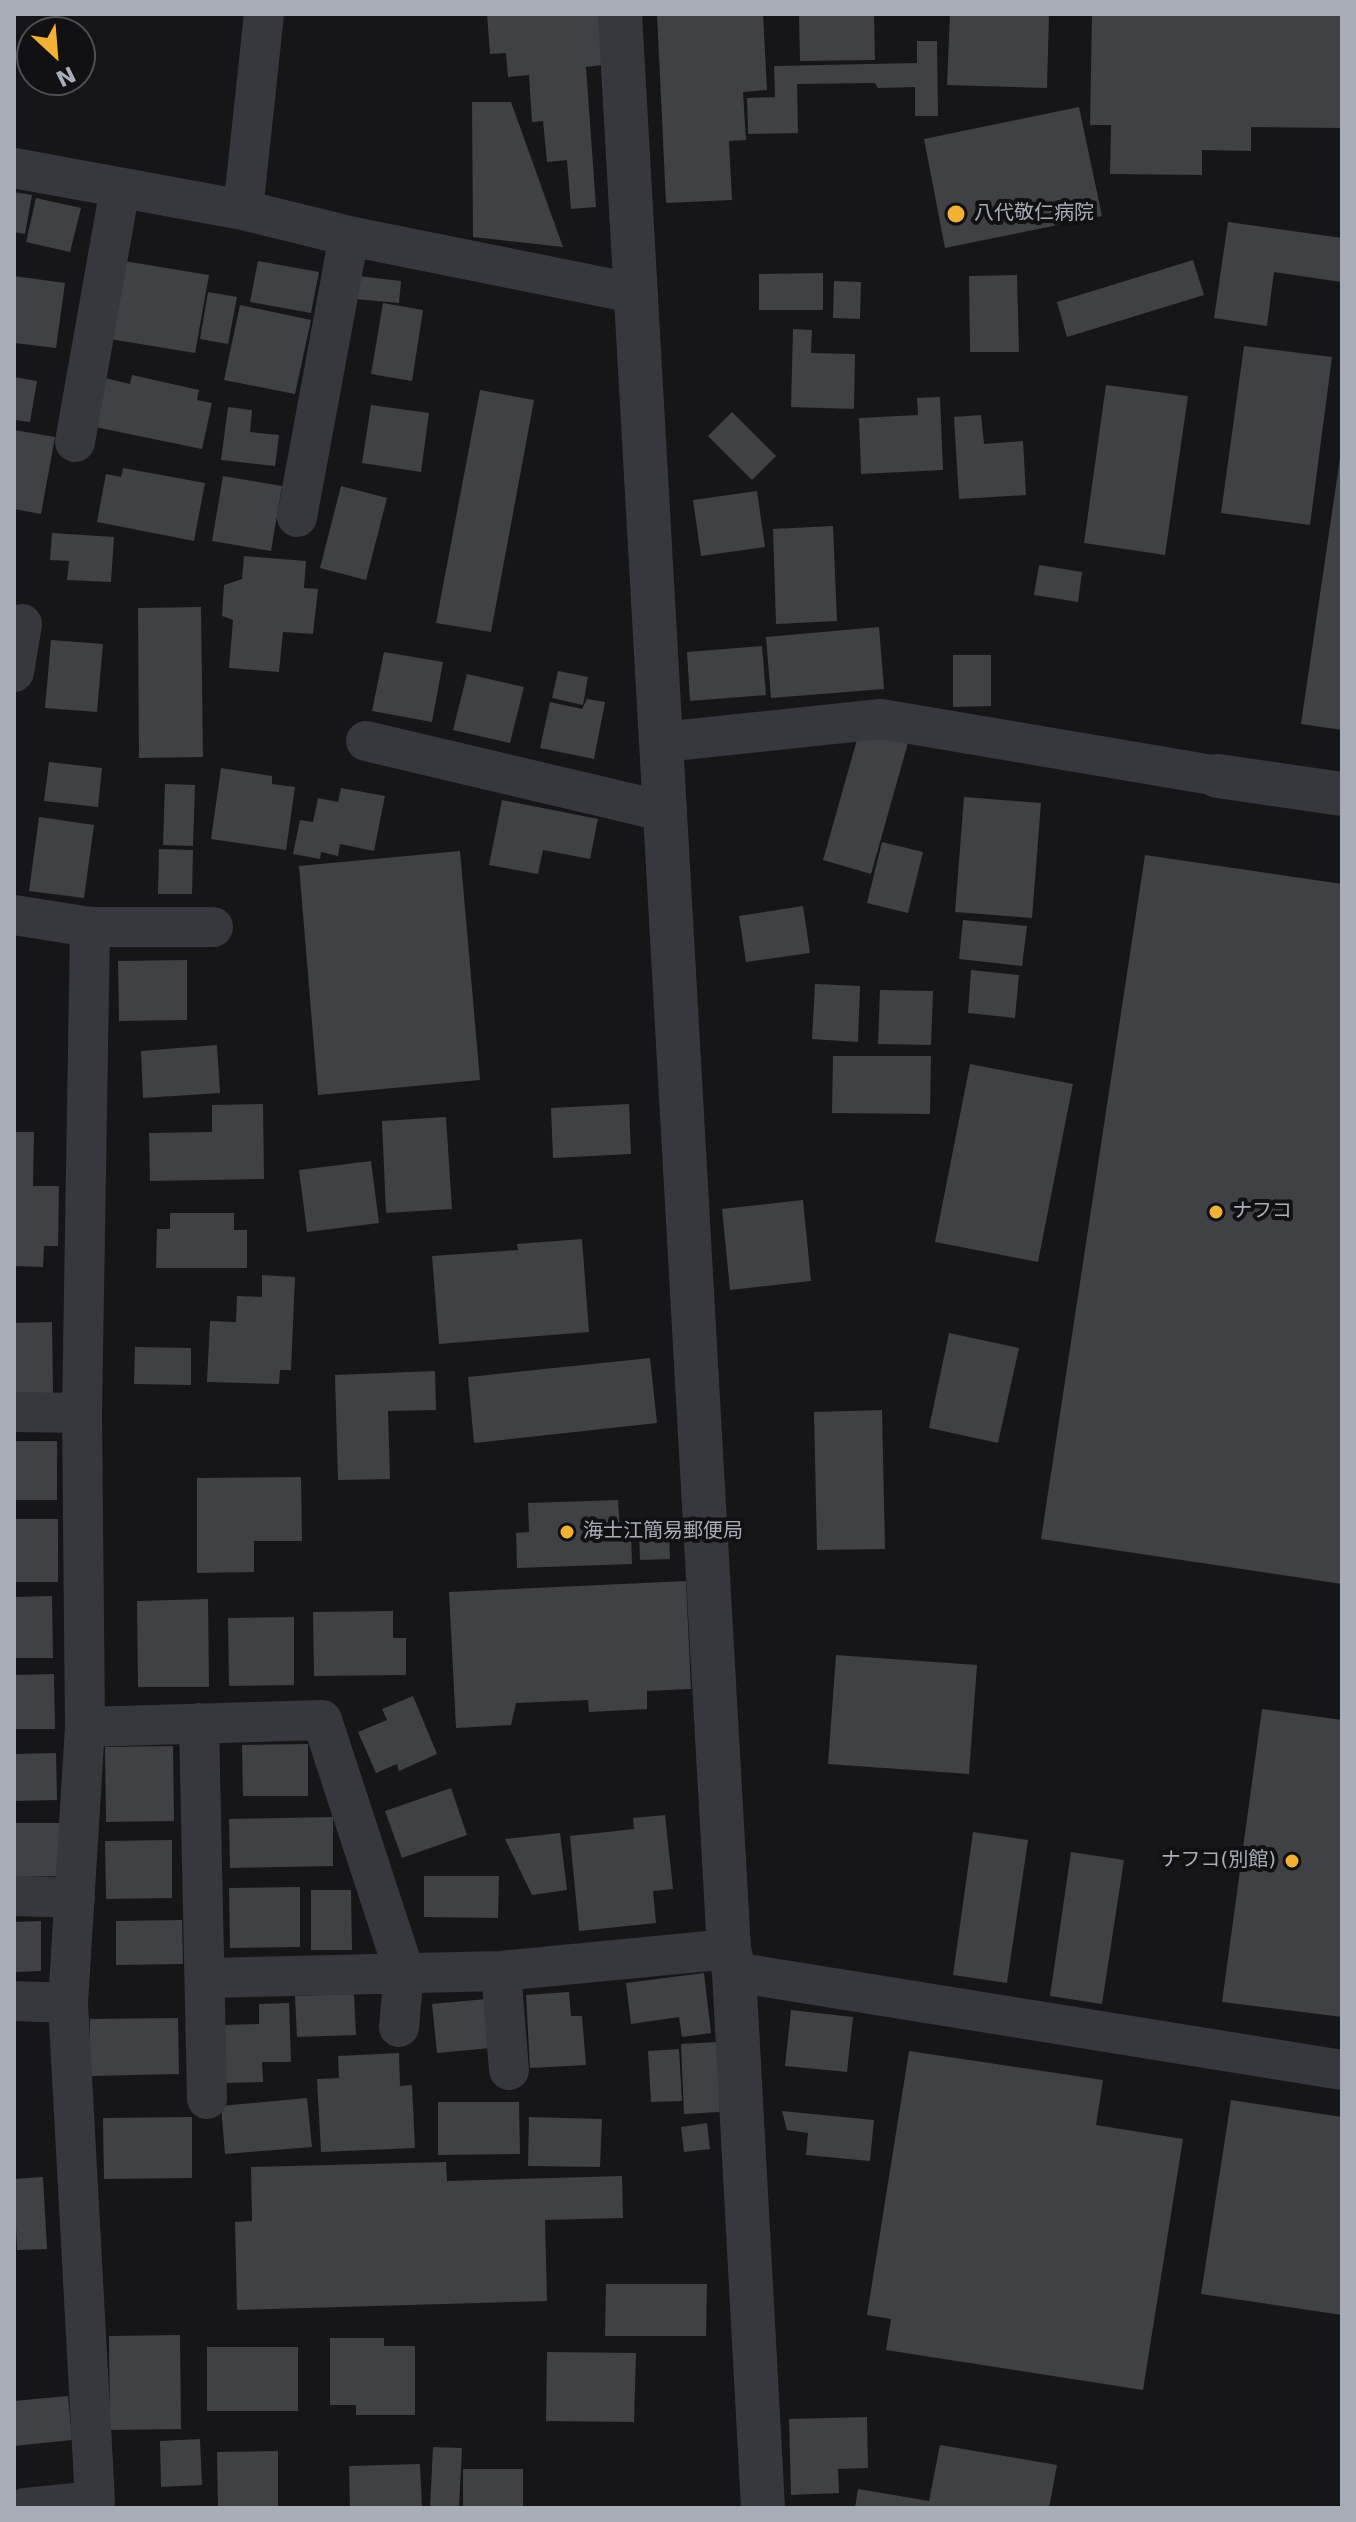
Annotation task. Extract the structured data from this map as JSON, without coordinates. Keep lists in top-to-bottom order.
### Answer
{
  "places": [
    "八代敬仁病院",
    "ナフコ",
    "海士江簡易郵便局",
    "ナフコ(別館)"
  ],
  "north": "bottom right"
}
